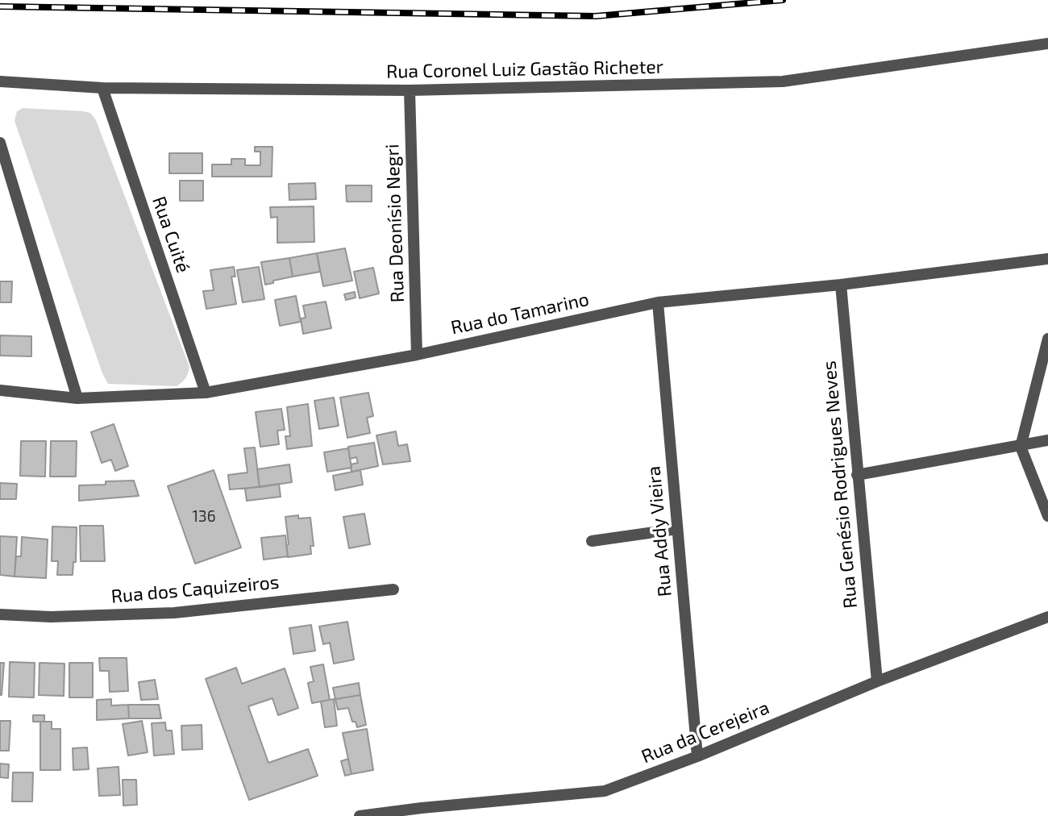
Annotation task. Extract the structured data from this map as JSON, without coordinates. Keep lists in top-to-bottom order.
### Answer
{
  "streets": {
    "street": [
      "Rua Coronel Luiz Gastão Richeter",
      "Rua Deonísio Negri",
      "Rua Cuité",
      "Rua do Tamarino",
      "Rua Genésio Rodrigues Neves",
      "Rua Addy Vieira",
      "Rua dos Caquizeiros",
      "Rua da Cerejeira"
    ]
  },
  "crossings": [
    ["Rua Coronel Luiz Gastão Richeter", "Rua Deonísio Negri"],
    ["Rua Coronel Luiz Gastão Richeter", "Rua Cuité"],
    ["Rua Deonísio Negri", "Rua do Tamarino"],
    ["Rua Cuité", "Rua do Tamarino"],
    ["Rua do Tamarino", "Rua Genésio Rodrigues Neves"],
    ["Rua do Tamarino", "Rua Addy Vieira"],
    ["Rua Genésio Rodrigues Neves", "Rua da Cerejeira"],
    ["Rua Addy Vieira", "Rua da Cerejeira"]
  ],
  "house_numbers": ["136"]
}
